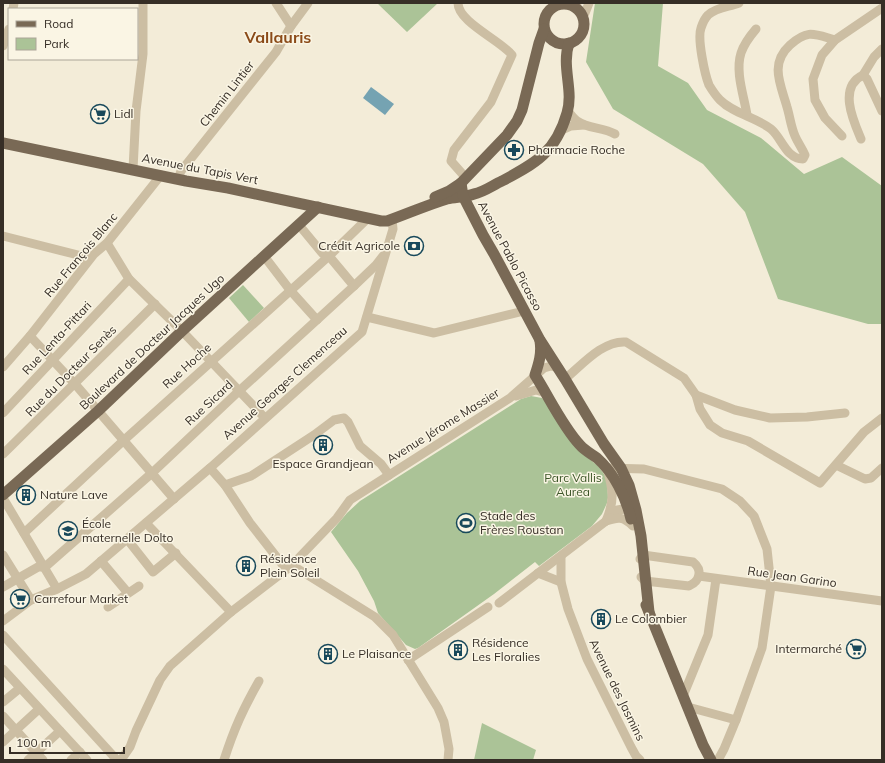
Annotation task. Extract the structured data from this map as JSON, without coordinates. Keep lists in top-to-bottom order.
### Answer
{
  "streets": {
    "main road": ["Avenue du Tapis Vert", "Avenue Pablo Picasso", "Boulevard de Docteur Jacques Ugo"],
    "street": [
      "Chemin Lintier",
      "Rue François Blanc",
      "Rue Lenta-Pittari",
      "Rue Hoche",
      "Rue du Docteur Senès",
      "Avenue Georges Clemenceau",
      "Rue Sicard",
      "Avenue Jérome Massier",
      "Rue Jean Garino",
      "Avenue des Jasmins"
    ]
  },
  "crossings": [
    ["Chemin Lintier", "Avenue du Tapis Vert"],
    ["Avenue du Tapis Vert", "Rue François Blanc"],
    ["Avenue du Tapis Vert", "Boulevard de Docteur Jacques Ugo"],
    ["Avenue du Tapis Vert", "Rue Hoche"],
    ["Avenue du Tapis Vert", "Avenue Georges Clemenceau"],
    ["Avenue Pablo Picasso", "Avenue Jérome Massier"],
    ["Avenue Georges Clemenceau", "Rue Sicard"]
  ],
  "districts": ["Vallauris"],
  "parks": ["Parc Vallis Aurea"],
  "places": {
    "supermarket": ["Lidl", "Carrefour Market", "Intermarché"],
    "pharmacy": ["Pharmacie Roche"],
    "bank": ["Crédit Agricole"],
    "building": [
      "Espace Grandjean",
      "Nature Lave",
      "Résidence Plein Soleil",
      "Le Colombier",
      "Résidence Les Floralies",
      "Le Plaisance"
    ],
    "sports": ["Stade des Frères Roustan"],
    "school or university": ["École maternelle Dolto"]
  },
  "legend": ["Road", "Park"],
  "scale_bar": "100 m"
}
